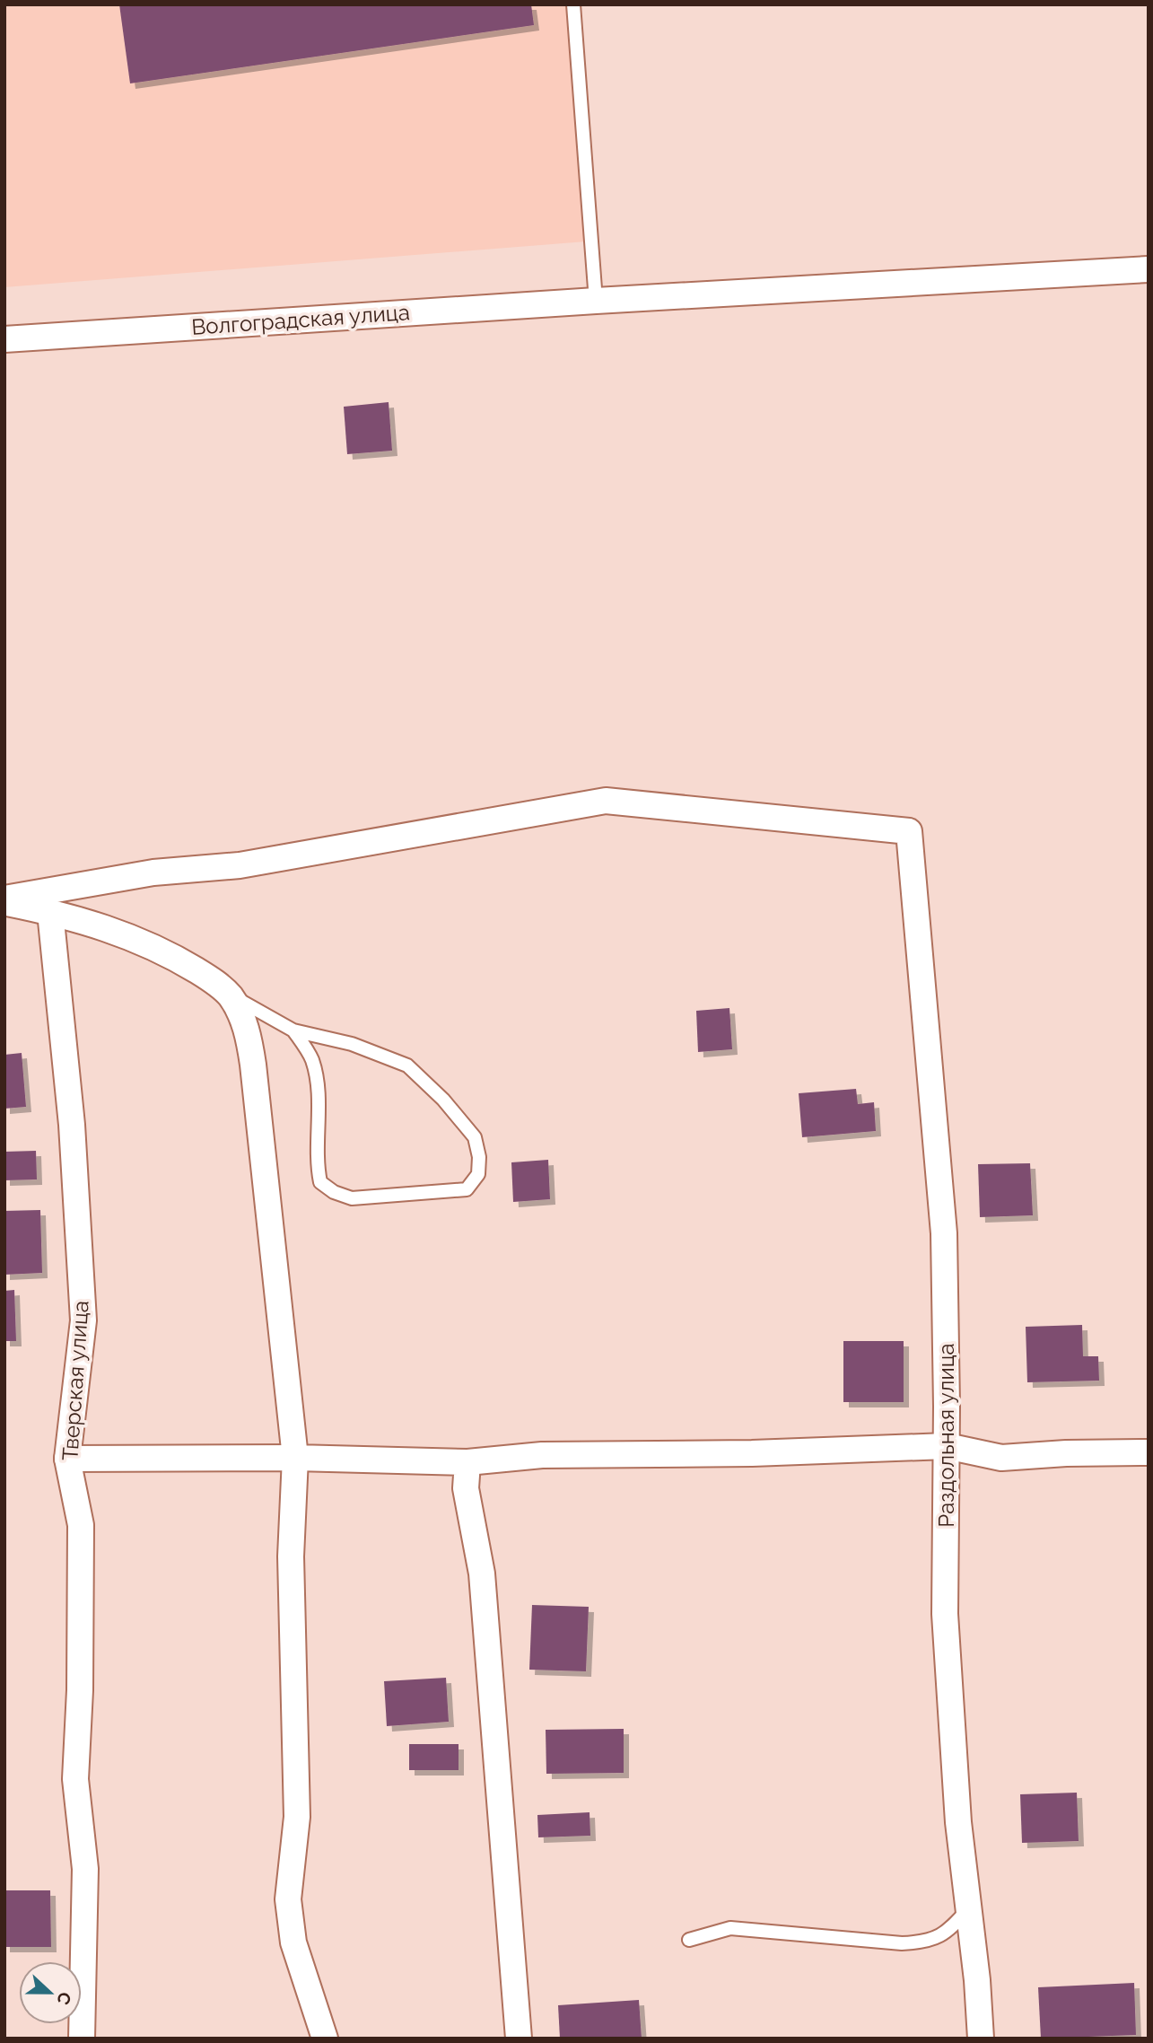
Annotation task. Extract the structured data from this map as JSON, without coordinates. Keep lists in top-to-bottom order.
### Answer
{
  "streets": {
    "street": ["Волгоградская улица", "Тверская улица", "Раздольная улица"]
  },
  "north": "right"
}
